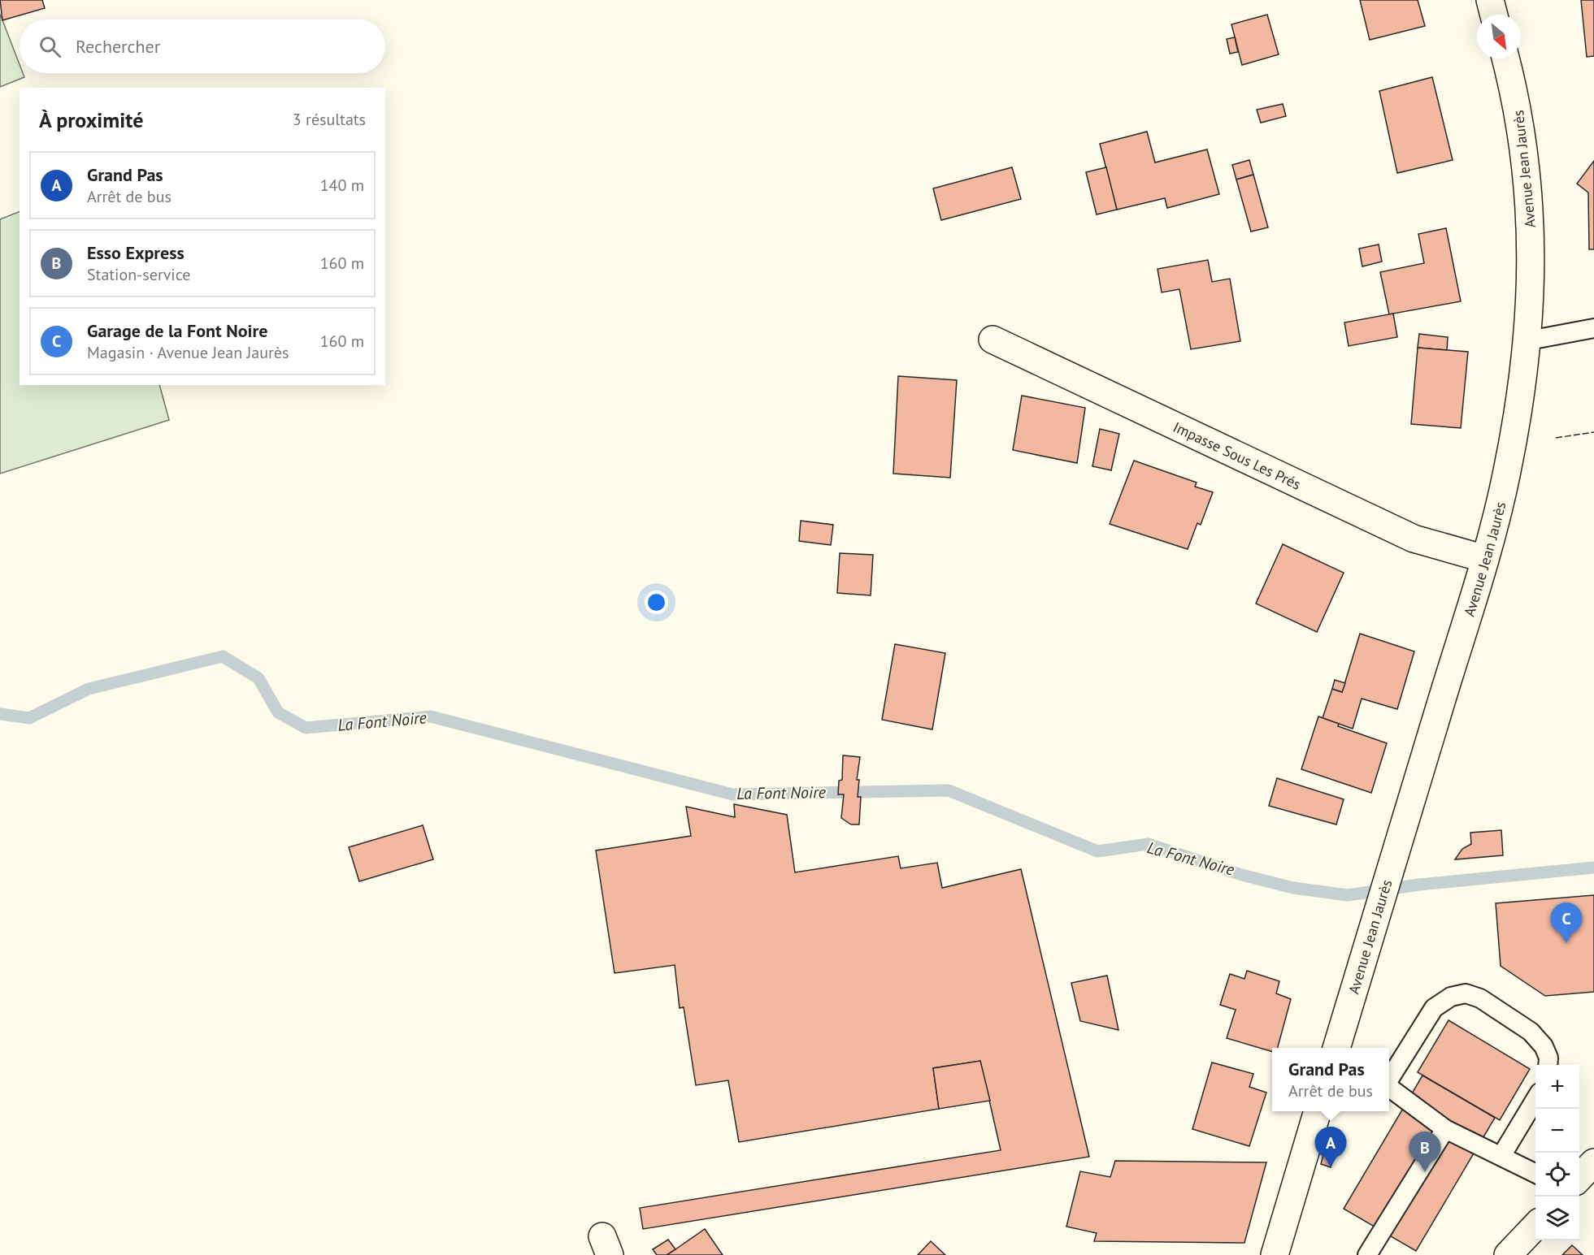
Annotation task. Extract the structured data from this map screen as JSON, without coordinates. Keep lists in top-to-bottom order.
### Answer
{
  "streets": {
    "main road": ["Avenue Jean Jaurès", "Impasse Sous Les Prés"]
  },
  "crossings": [
    ["Avenue Jean Jaurès", "Impasse Sous Les Prés"]
  ],
  "water": ["La Font Noire"],
  "north": "bottom right",
  "page": {
    "search": "Rechercher",
    "heading": ["À proximité", "3 résultats"],
    "list": [
      {
        "mark": "A",
        "name": "Grand Pas",
        "note": "Arrêt de bus",
        "value": "140 m"
      },
      {
        "mark": "B",
        "name": "Esso Express",
        "note": "Station-service",
        "value": "160 m"
      },
      {
        "mark": "C",
        "name": "Garage de la Font Noire",
        "note": "Magasin · Avenue Jean Jaurès",
        "value": "160 m"
      }
    ],
    "pins": ["C", "A", "B"],
    "popup": ["Grand Pas", "Arrêt de bus"],
    "map_buttons": ["+", "−"]
  }
}
